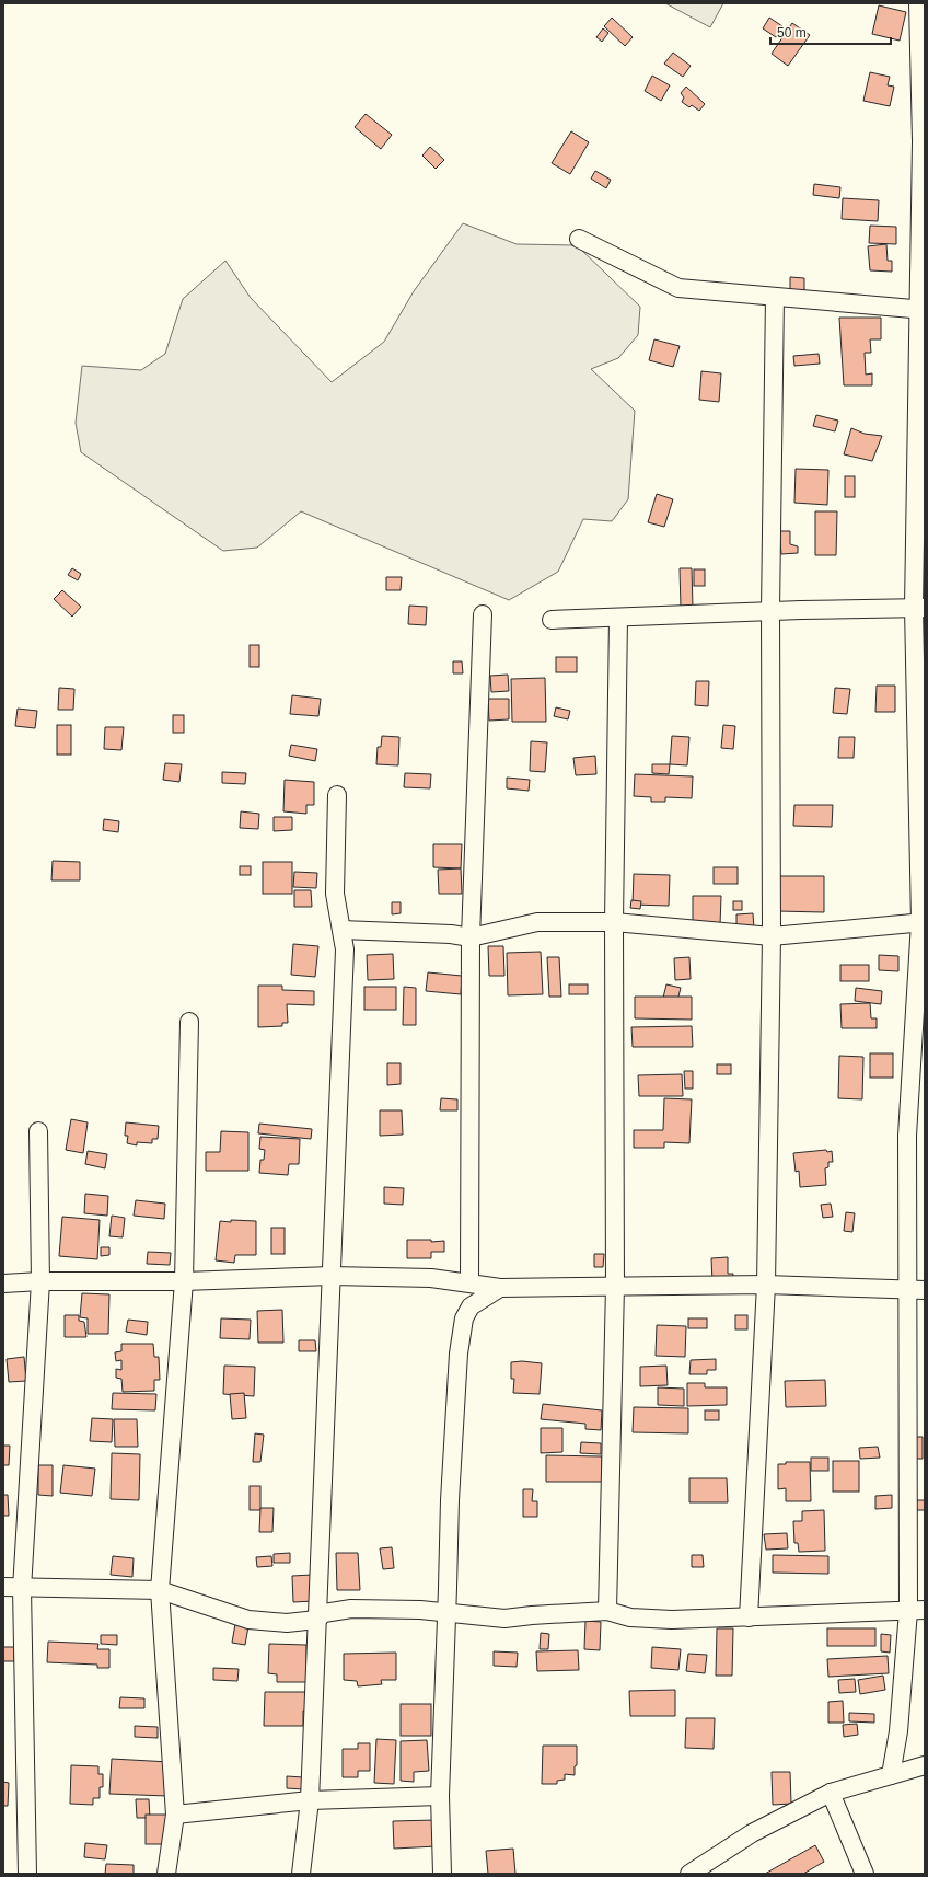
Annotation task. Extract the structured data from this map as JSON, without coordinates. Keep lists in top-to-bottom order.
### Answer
{
  "scale_bar": "50 m"
}
